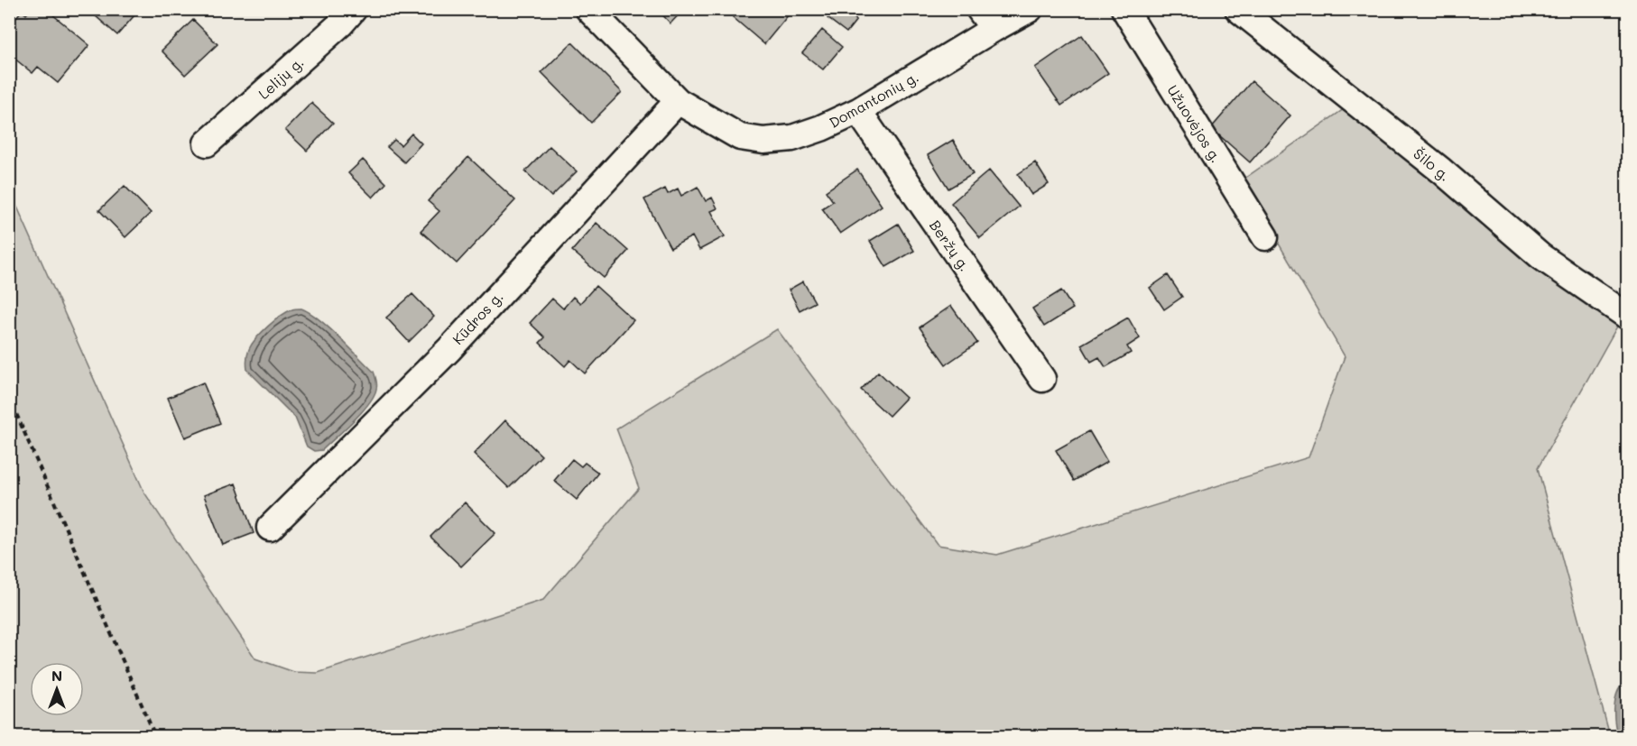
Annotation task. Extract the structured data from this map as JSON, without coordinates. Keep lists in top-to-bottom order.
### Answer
{
  "streets": {
    "street": [
      "Lelijų g.",
      "Domantonių g.",
      "Užuovėjos g.",
      "Šilo g.",
      "Beržų g.",
      "Kūdros g."
    ]
  },
  "crossings": [
    ["Domantonių g.", "Beržų g."],
    ["Domantonių g.", "Kūdros g."]
  ],
  "north": "top"
}
